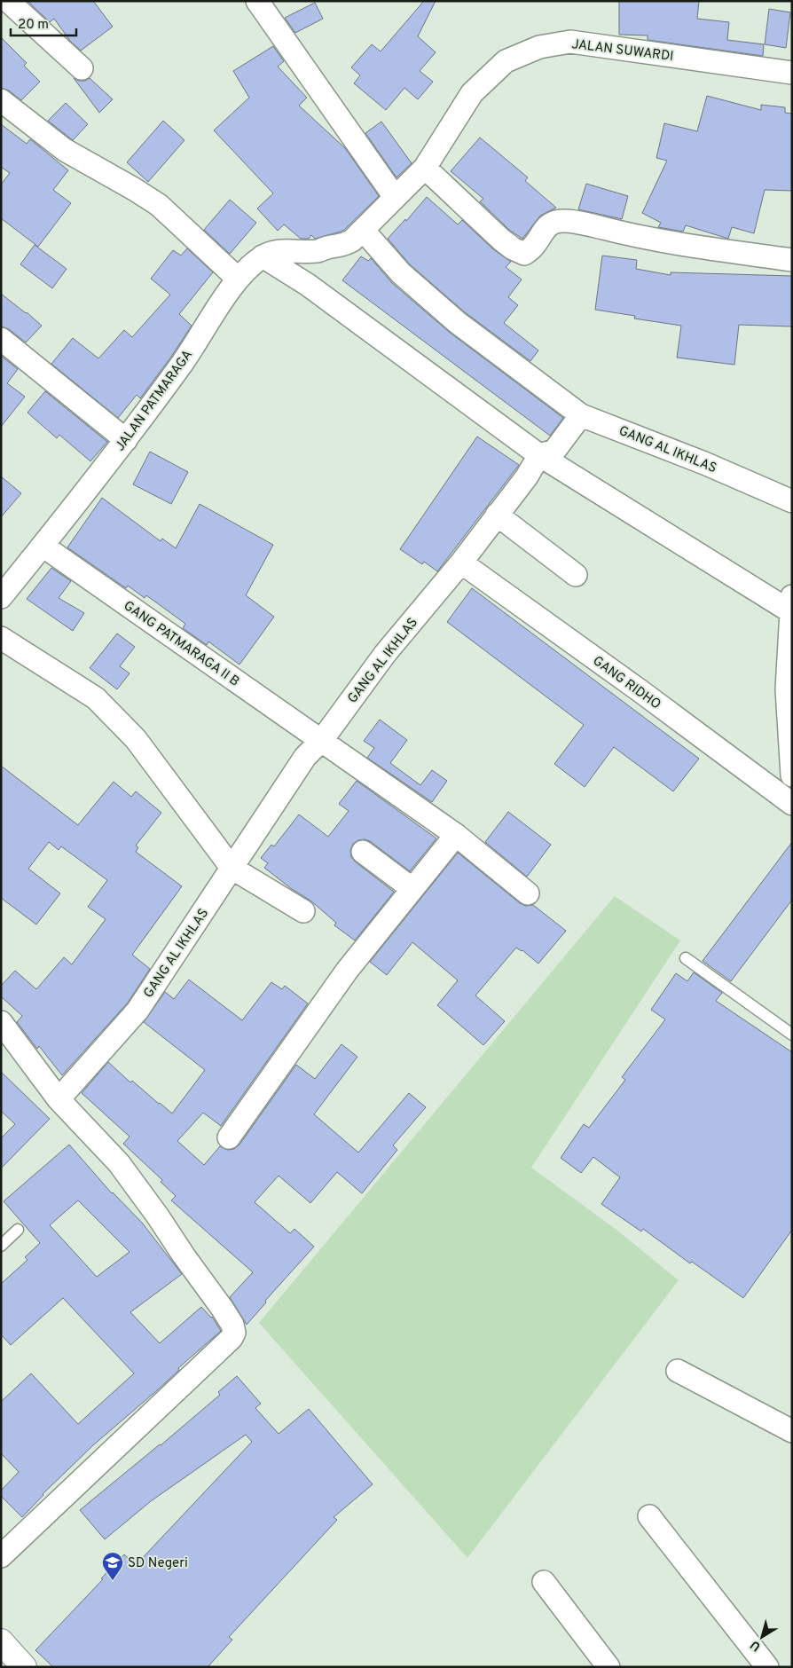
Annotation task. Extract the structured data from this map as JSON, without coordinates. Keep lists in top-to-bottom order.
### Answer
{
  "streets": {
    "street": [
      "JALAN SUWARDI",
      "JALAN PATMARAGA",
      "GANG AL IKHLAS",
      "GANG PATMARAGA II B",
      "GANG RIDHO"
    ]
  },
  "crossings": [
    ["JALAN SUWARDI", "JALAN PATMARAGA"],
    ["JALAN SUWARDI", "GANG AL IKHLAS"],
    ["JALAN PATMARAGA", "GANG PATMARAGA II B"],
    ["GANG AL IKHLAS", "GANG PATMARAGA II B"],
    ["GANG AL IKHLAS", "GANG RIDHO"]
  ],
  "places": {
    "school or university": ["SD Negeri"]
  },
  "scale_bar": "20 m",
  "north": "bottom left"
}
